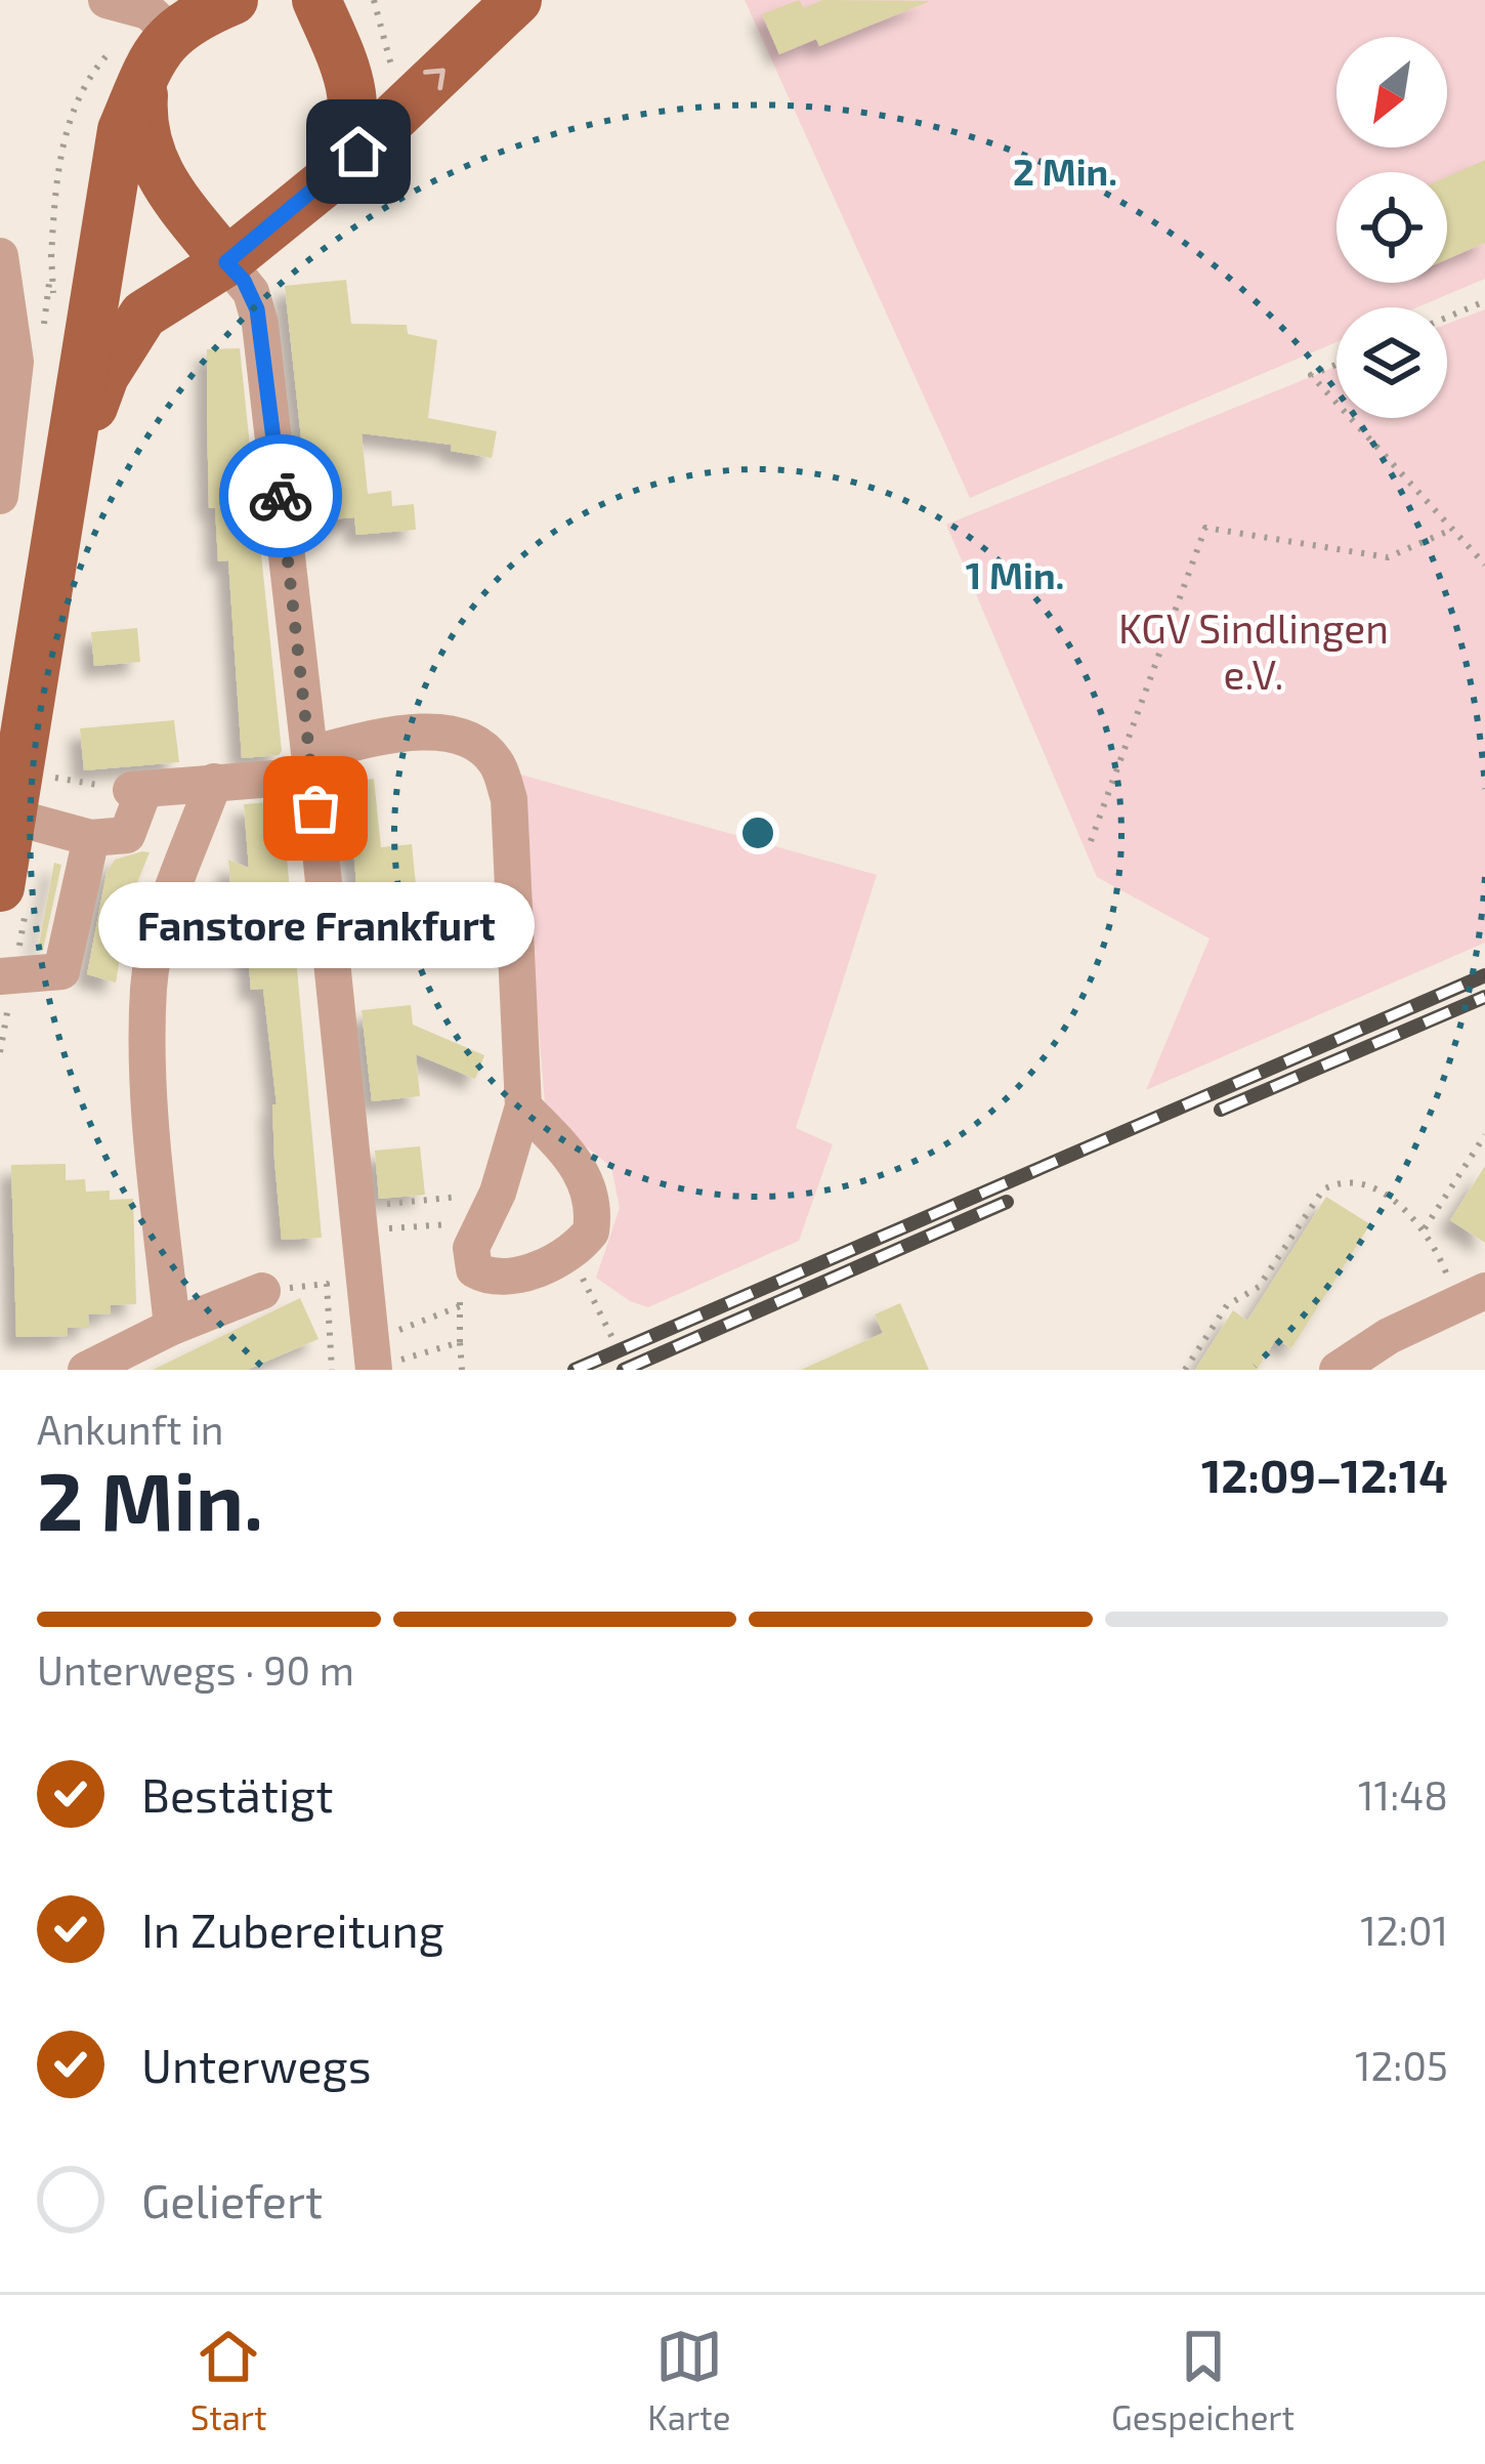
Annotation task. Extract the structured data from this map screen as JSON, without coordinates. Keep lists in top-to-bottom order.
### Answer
{
  "parks": ["KGV Sindlingen e.V."],
  "places": ["Fanstore Frankfurt"],
  "north": "bottom left",
  "page": {
    "bubble": "Fanstore Frankfurt",
    "heading": ["2 Min.", "Ankunft in", "12:09–12:14"],
    "bar": "Unterwegs · 90 m",
    "list": [
      ["Bestätigt", "11:48"],
      ["In Zubereitung", "12:01"],
      ["Unterwegs", "12:05"],
      "Geliefert"
    ],
    "tabs": ["Start", "Karte", "Gespeichert"]
  },
  "rings": ["2 Min.", "1 Min."]
}
